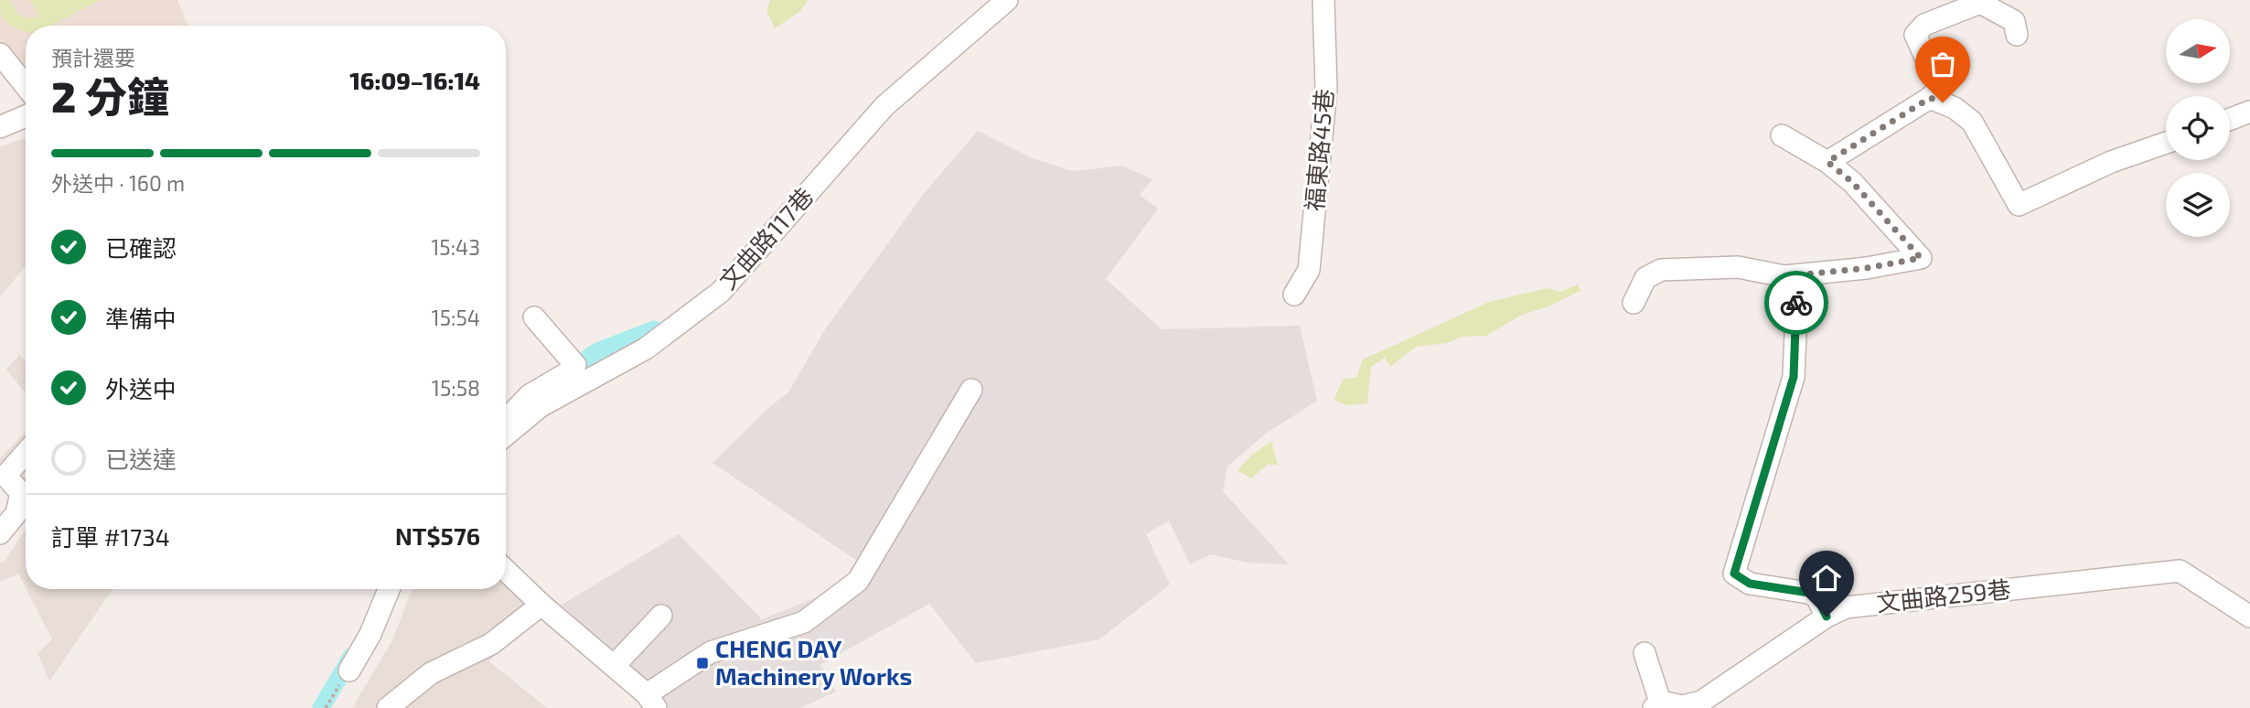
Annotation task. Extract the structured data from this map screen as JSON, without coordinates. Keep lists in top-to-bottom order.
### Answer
{
  "streets": {
    "street": ["福東路45巷", "文曲路117巷", "文曲路259巷"]
  },
  "places": {
    "transit": ["CHENG DAY Machinery Works"]
  },
  "north": "right",
  "page": {
    "heading": ["2 分鐘", "預計還要", "16:09–16:14"],
    "panel": ["訂單 #1734", "NT$576"],
    "bar": "外送中 · 160 m",
    "list": [
      ["已確認", "15:43"],
      ["準備中", "15:54"],
      ["外送中", "15:58"],
      "已送達"
    ]
  }
}
